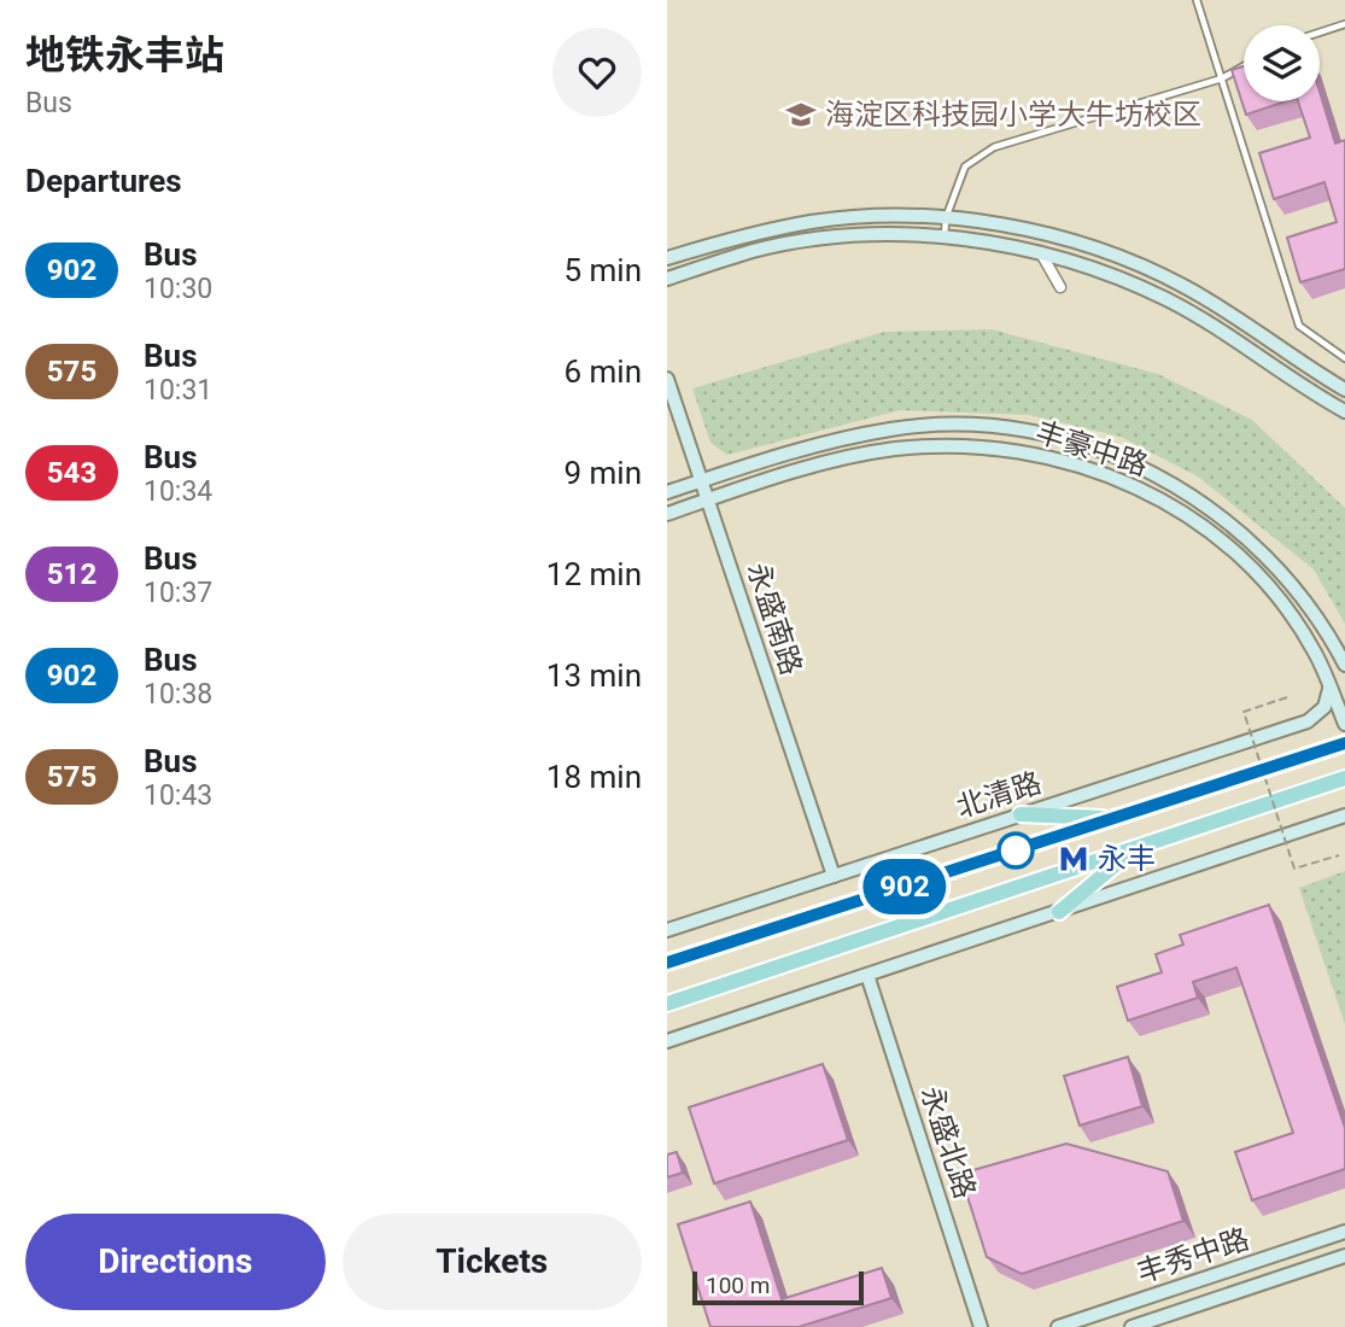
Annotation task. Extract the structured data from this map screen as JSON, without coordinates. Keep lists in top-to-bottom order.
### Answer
{
  "streets": {
    "main road": ["北清路"],
    "street": [
      "丰豪中路",
      "永盛南路",
      "永盛北路",
      "丰秀中路"
    ]
  },
  "crossings": [
    ["丰豪中路", "永盛南路"],
    ["丰豪中路", "北清路"],
    ["永盛南路", "北清路"]
  ],
  "places": {
    "school or university": ["海淀区科技园小学大牛坊校区"],
    "metro station": ["永丰"]
  },
  "lines": ["bus line 902"],
  "scale_bar": "100 m",
  "page": {
    "heading": [
      ["地铁永丰站", "Bus"],
      "Departures"
    ],
    "on_map": "902",
    "list": [
      {
        "mark": "902",
        "name": "Bus",
        "note": "10:30",
        "value": "5 min"
      },
      {
        "mark": "575",
        "name": "Bus",
        "note": "10:31",
        "value": "6 min"
      },
      {
        "mark": "543",
        "name": "Bus",
        "note": "10:34",
        "value": "9 min"
      },
      {
        "mark": "512",
        "name": "Bus",
        "note": "10:37",
        "value": "12 min"
      },
      {
        "mark": "902",
        "name": "Bus",
        "note": "10:38",
        "value": "13 min"
      },
      {
        "mark": "575",
        "name": "Bus",
        "note": "10:43",
        "value": "18 min"
      }
    ],
    "buttons": ["Directions", "Tickets"],
    "scale": "100 m"
  }
}
